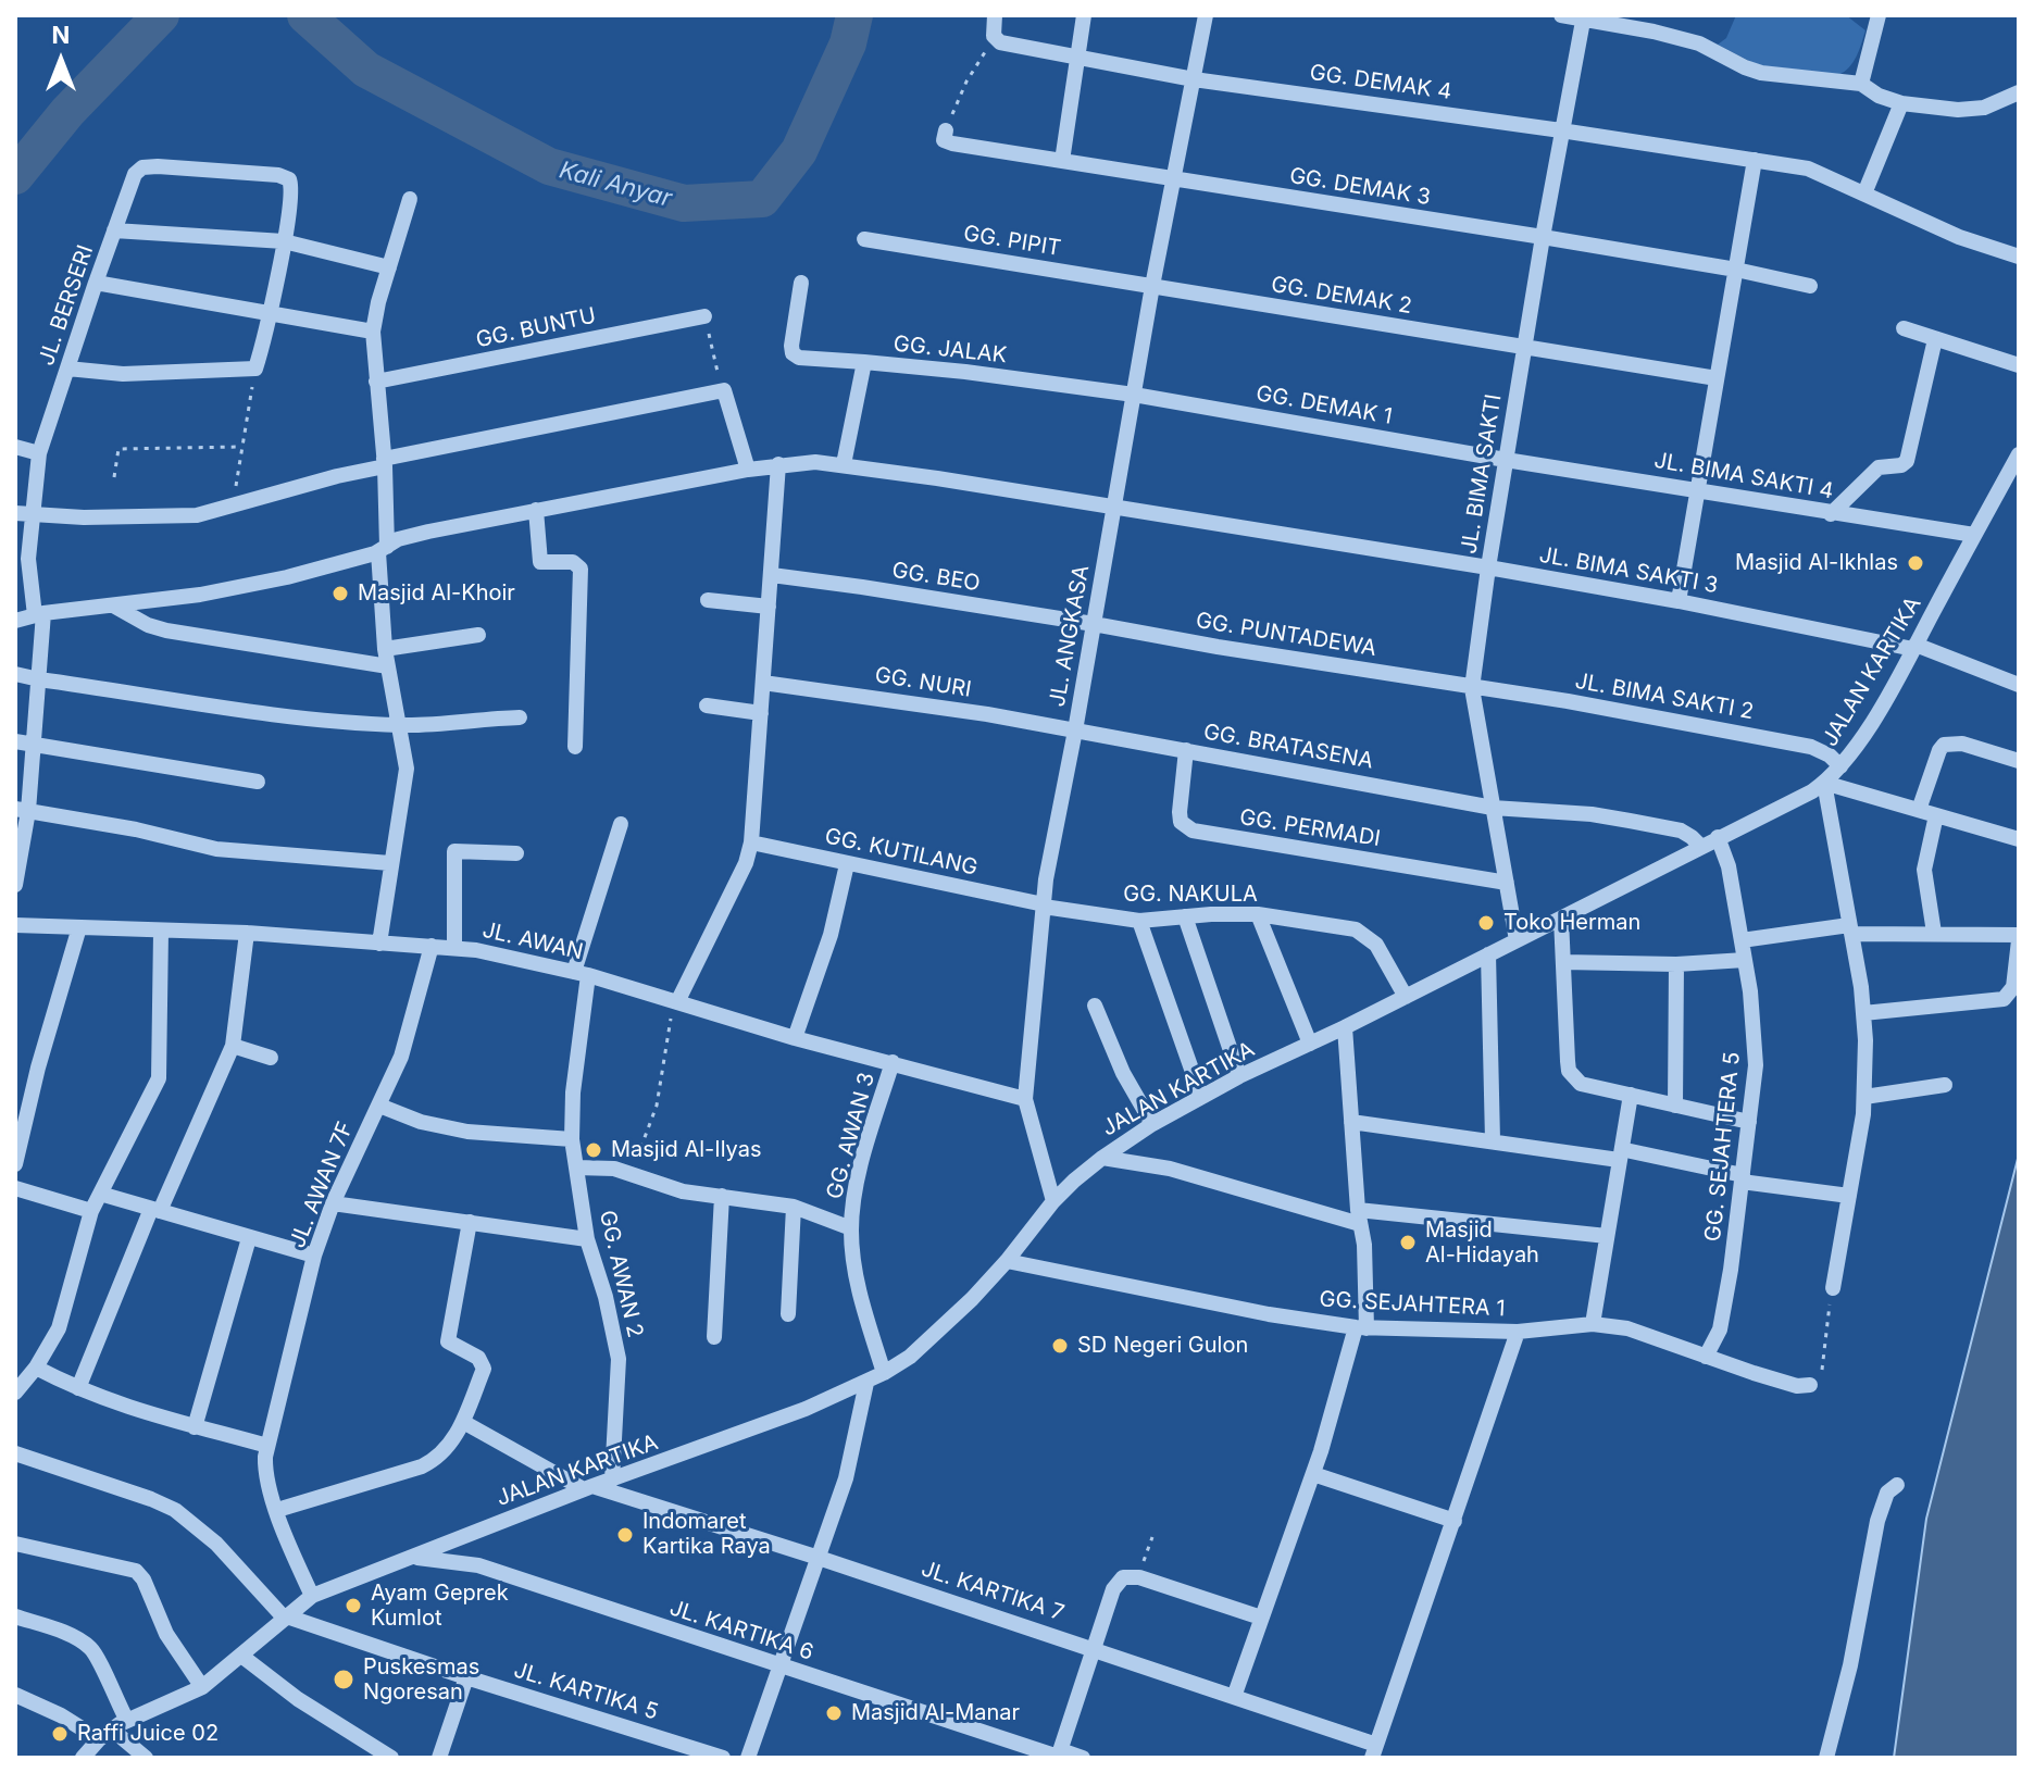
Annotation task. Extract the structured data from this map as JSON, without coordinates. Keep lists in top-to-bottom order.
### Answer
{
  "streets": {
    "street": [
      "GG. DEMAK 4",
      "GG. DEMAK 3",
      "GG. PIPIT",
      "GG. DEMAK 2",
      "JL. BERSERI",
      "GG. BUNTU",
      "GG. JALAK",
      "GG. DEMAK 1",
      "JL. BIMA SAKTI",
      "JL. BIMA SAKTI 4",
      "JL. BIMA SAKTI 3",
      "GG. BEO",
      "GG. PUNTADEWA",
      "JL. ANGKASA",
      "JALAN KARTIKA",
      "GG. NURI",
      "JL. BIMA SAKTI 2",
      "GG. BRATASENA",
      "GG. PERMADI",
      "GG. KUTILANG",
      "GG. NAKULA",
      "JL. AWAN",
      "GG. AWAN 3",
      "GG. SEJAHTERA 5",
      "JL. AWAN 7F",
      "GG. AWAN 2",
      "GG. SEJAHTERA 1",
      "JL. KARTIKA 7",
      "JL. KARTIKA 6",
      "JL. KARTIKA 5"
    ]
  },
  "crossings": [
    ["GG. DEMAK 4", "JL. BIMA SAKTI"],
    ["GG. DEMAK 4", "JL. ANGKASA"],
    ["GG. DEMAK 3", "JL. BIMA SAKTI"],
    ["GG. DEMAK 3", "JL. ANGKASA"],
    ["GG. PIPIT", "GG. DEMAK 2"],
    ["GG. PIPIT", "JL. ANGKASA"],
    ["GG. DEMAK 2", "JL. BIMA SAKTI"],
    ["GG. DEMAK 2", "JL. ANGKASA"],
    ["JL. BERSERI", "JL. BIMA SAKTI 3"],
    ["GG. JALAK", "GG. DEMAK 1"],
    ["GG. JALAK", "JL. BIMA SAKTI 3"],
    ["GG. JALAK", "JL. ANGKASA"],
    ["GG. DEMAK 1", "JL. BIMA SAKTI"],
    ["GG. DEMAK 1", "JL. BIMA SAKTI 4"],
    ["GG. DEMAK 1", "JL. ANGKASA"],
    ["JL. BIMA SAKTI", "JL. BIMA SAKTI 4"],
    ["JL. BIMA SAKTI", "JL. BIMA SAKTI 3"],
    ["JL. BIMA SAKTI", "GG. PUNTADEWA"],
    ["JL. BIMA SAKTI", "JALAN KARTIKA"],
    ["JL. BIMA SAKTI", "JL. BIMA SAKTI 2"],
    ["JL. BIMA SAKTI", "GG. BRATASENA"],
    ["JL. BIMA SAKTI", "GG. PERMADI"],
    ["JL. BIMA SAKTI 4", "JALAN KARTIKA"],
    ["JL. BIMA SAKTI 3", "JL. ANGKASA"],
    ["JL. BIMA SAKTI 3", "JALAN KARTIKA"],
    ["GG. BEO", "GG. PUNTADEWA"],
    ["GG. BEO", "JL. ANGKASA"],
    ["GG. PUNTADEWA", "JL. ANGKASA"],
    ["GG. PUNTADEWA", "JL. BIMA SAKTI 2"],
    ["JL. ANGKASA", "JALAN KARTIKA"],
    ["JL. ANGKASA", "GG. NURI"],
    ["JL. ANGKASA", "GG. BRATASENA"],
    ["JL. ANGKASA", "GG. KUTILANG"],
    ["JL. ANGKASA", "GG. NAKULA"],
    ["JL. ANGKASA", "JL. AWAN"],
    ["JALAN KARTIKA", "JL. BIMA SAKTI 2"],
    ["JALAN KARTIKA", "GG. BRATASENA"],
    ["JALAN KARTIKA", "GG. NAKULA"],
    ["JALAN KARTIKA", "GG. AWAN 3"],
    ["JALAN KARTIKA", "GG. SEJAHTERA 5"],
    ["JALAN KARTIKA", "JL. AWAN 7F"],
    ["JALAN KARTIKA", "GG. AWAN 2"],
    ["JALAN KARTIKA", "GG. SEJAHTERA 1"],
    ["JALAN KARTIKA", "JL. KARTIKA 7"],
    ["JALAN KARTIKA", "JL. KARTIKA 6"],
    ["JALAN KARTIKA", "JL. KARTIKA 5"],
    ["GG. NURI", "GG. BRATASENA"],
    ["GG. BRATASENA", "GG. PERMADI"],
    ["GG. KUTILANG", "GG. NAKULA"],
    ["JL. AWAN", "GG. AWAN 3"],
    ["JL. AWAN", "JL. AWAN 7F"],
    ["JL. AWAN", "GG. AWAN 2"],
    ["GG. SEJAHTERA 5", "GG. SEJAHTERA 1"]
  ],
  "water": ["Kali Anyar"],
  "places": [
    "Masjid Al-Ikhlas",
    "Masjid Al-Khoir",
    "Toko Herman",
    "Masjid Al-Ilyas",
    "Masjid Al-Hidayah",
    "SD Negeri Gulon",
    "Indomaret Kartika Raya",
    "Ayam Geprek Kumlot",
    "Puskesmas Ngoresan",
    "Masjid Al-Manar",
    "Raffi Juice 02"
  ],
  "north": "top"
}
